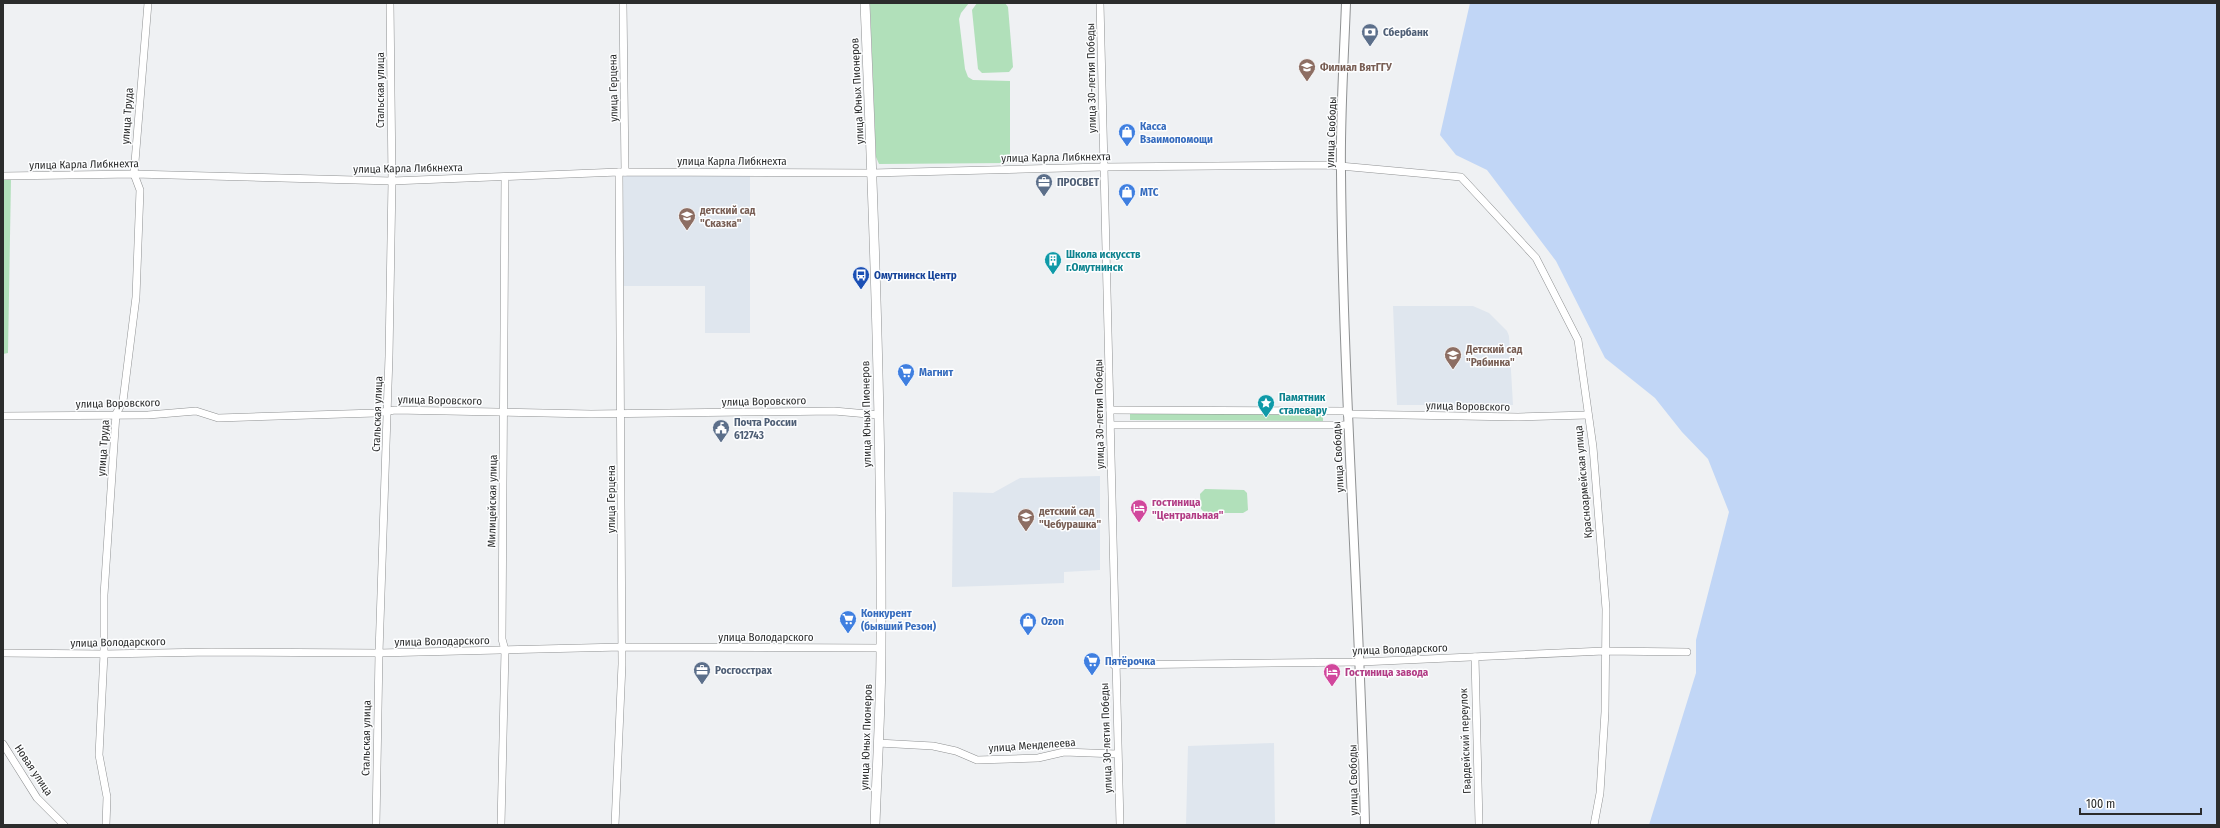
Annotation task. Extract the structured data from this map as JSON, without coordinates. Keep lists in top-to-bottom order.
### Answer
{
  "streets": {
    "main road": ["улица Юных Пионеров"],
    "street": [
      "улица 30-летия Победы",
      "улица Герцена",
      "Стальская улица",
      "улица Труда",
      "улица Свободы",
      "улица Карла Либкнехта",
      "улица Воровского",
      "Красноармейская улица",
      "Милицейская улица",
      "улица Володарского",
      "Гвардейский переулок",
      "улица Менделеева",
      "Новая улица"
    ]
  },
  "crossings": [
    ["улица 30-летия Победы", "улица Карла Либкнехта"],
    ["улица 30-летия Победы", "улица Воровского"],
    ["улица 30-летия Победы", "улица Володарского"],
    ["улица 30-летия Победы", "улица Менделеева"],
    ["улица Герцена", "улица Карла Либкнехта"],
    ["улица Герцена", "улица Воровского"],
    ["улица Герцена", "улица Володарского"],
    ["Стальская улица", "улица Карла Либкнехта"],
    ["Стальская улица", "улица Воровского"],
    ["Стальская улица", "улица Володарского"],
    ["улица Юных Пионеров", "улица Карла Либкнехта"],
    ["улица Юных Пионеров", "улица Воровского"],
    ["улица Юных Пионеров", "улица Володарского"],
    ["улица Юных Пионеров", "улица Менделеева"],
    ["улица Труда", "улица Карла Либкнехта"],
    ["улица Труда", "улица Воровского"],
    ["улица Труда", "улица Володарского"],
    ["улица Свободы", "улица Карла Либкнехта"],
    ["улица Свободы", "улица Воровского"],
    ["улица Свободы", "улица Володарского"],
    ["улица Карла Либкнехта", "Красноармейская улица"],
    ["улица Карла Либкнехта", "Милицейская улица"],
    ["улица Воровского", "Красноармейская улица"],
    ["улица Воровского", "Милицейская улица"],
    ["Красноармейская улица", "улица Володарского"],
    ["Милицейская улица", "улица Володарского"],
    ["улица Володарского", "Гвардейский переулок"]
  ],
  "places": {
    "bank": ["Сбербанк"],
    "school or university": [
      "Филиал ВятГГУ",
      "детский сад \"Сказка\"",
      "Детский сад \"Рябинка\"",
      "детский сад \"Чебурашка\""
    ],
    "shop": ["Касса Взаимопомощи", "МТС", "Ozon"],
    "office": ["ПРОСВЕТ", "Росгосстрах"],
    "building": ["Школа искусств г.Омутнинск"],
    "bus stop": ["Омутнинск Центр"],
    "supermarket": ["Магнит", "Конкурент (бывший Резон)", "Пятёрочка"],
    "place": ["Памятник сталевару"],
    "public building": ["Почта России 612743"],
    "hotel": ["гостиница \"Центральная\"", "Гостиница завода"]
  },
  "scale_bar": "100 m"
}
